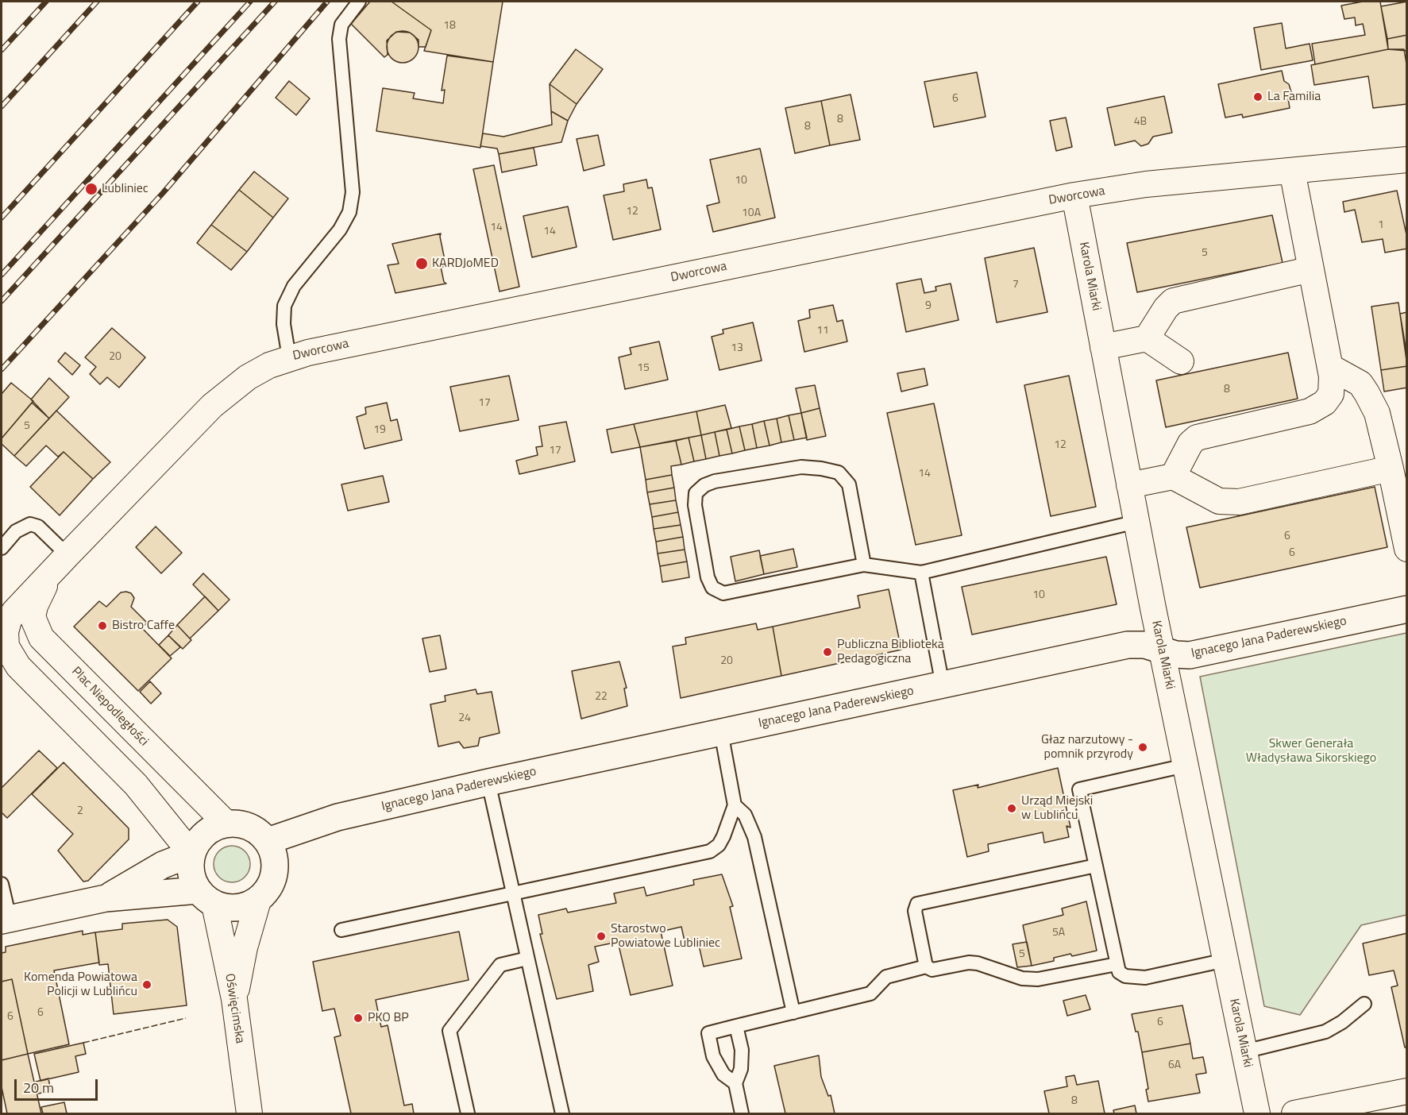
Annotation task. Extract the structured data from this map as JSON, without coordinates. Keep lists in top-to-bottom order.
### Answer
{
  "streets": {
    "street": [
      "Dworcowa",
      "Karola Miarki",
      "Ignacego Jana Paderewskiego",
      "Plac Niepodległości",
      "Oświęcimska"
    ]
  },
  "crossings": [
    ["Dworcowa", "Karola Miarki"],
    ["Dworcowa", "Plac Niepodległości"],
    ["Karola Miarki", "Ignacego Jana Paderewskiego"],
    ["Ignacego Jana Paderewskiego", "Plac Niepodległości"],
    ["Ignacego Jana Paderewskiego", "Oświęcimska"],
    ["Plac Niepodległości", "Oświęcimska"]
  ],
  "parks": ["Skwer Generała Władysława Sikorskiego"],
  "places": [
    "La Familia",
    "Lubliniec",
    "KARDJoMED",
    "Bistro Caffe",
    "Publiczna Biblioteka Pedagogiczna",
    "Głaz narzutowy - pomnik przyrody",
    "Urząd Miejski w Lublińcu",
    "Starostwo Powiatowe Lubliniec",
    "Komenda Powiatowa Policji w Lublińcu",
    "PKO BP"
  ],
  "house_numbers": [
    "18",
    "6",
    "8",
    "4B",
    "8",
    "10",
    "12",
    "10A",
    "1",
    "14",
    "14",
    "5",
    "7",
    "9",
    "11",
    "13",
    "20",
    "15",
    "8",
    "17",
    "5",
    "19",
    "12",
    "17",
    "14",
    "6",
    "6",
    "10",
    "20",
    "22",
    "24",
    "2",
    "5A",
    "5",
    "6",
    "6",
    "6",
    "6A",
    "8"
  ],
  "scale_bar": "20 m"
}
